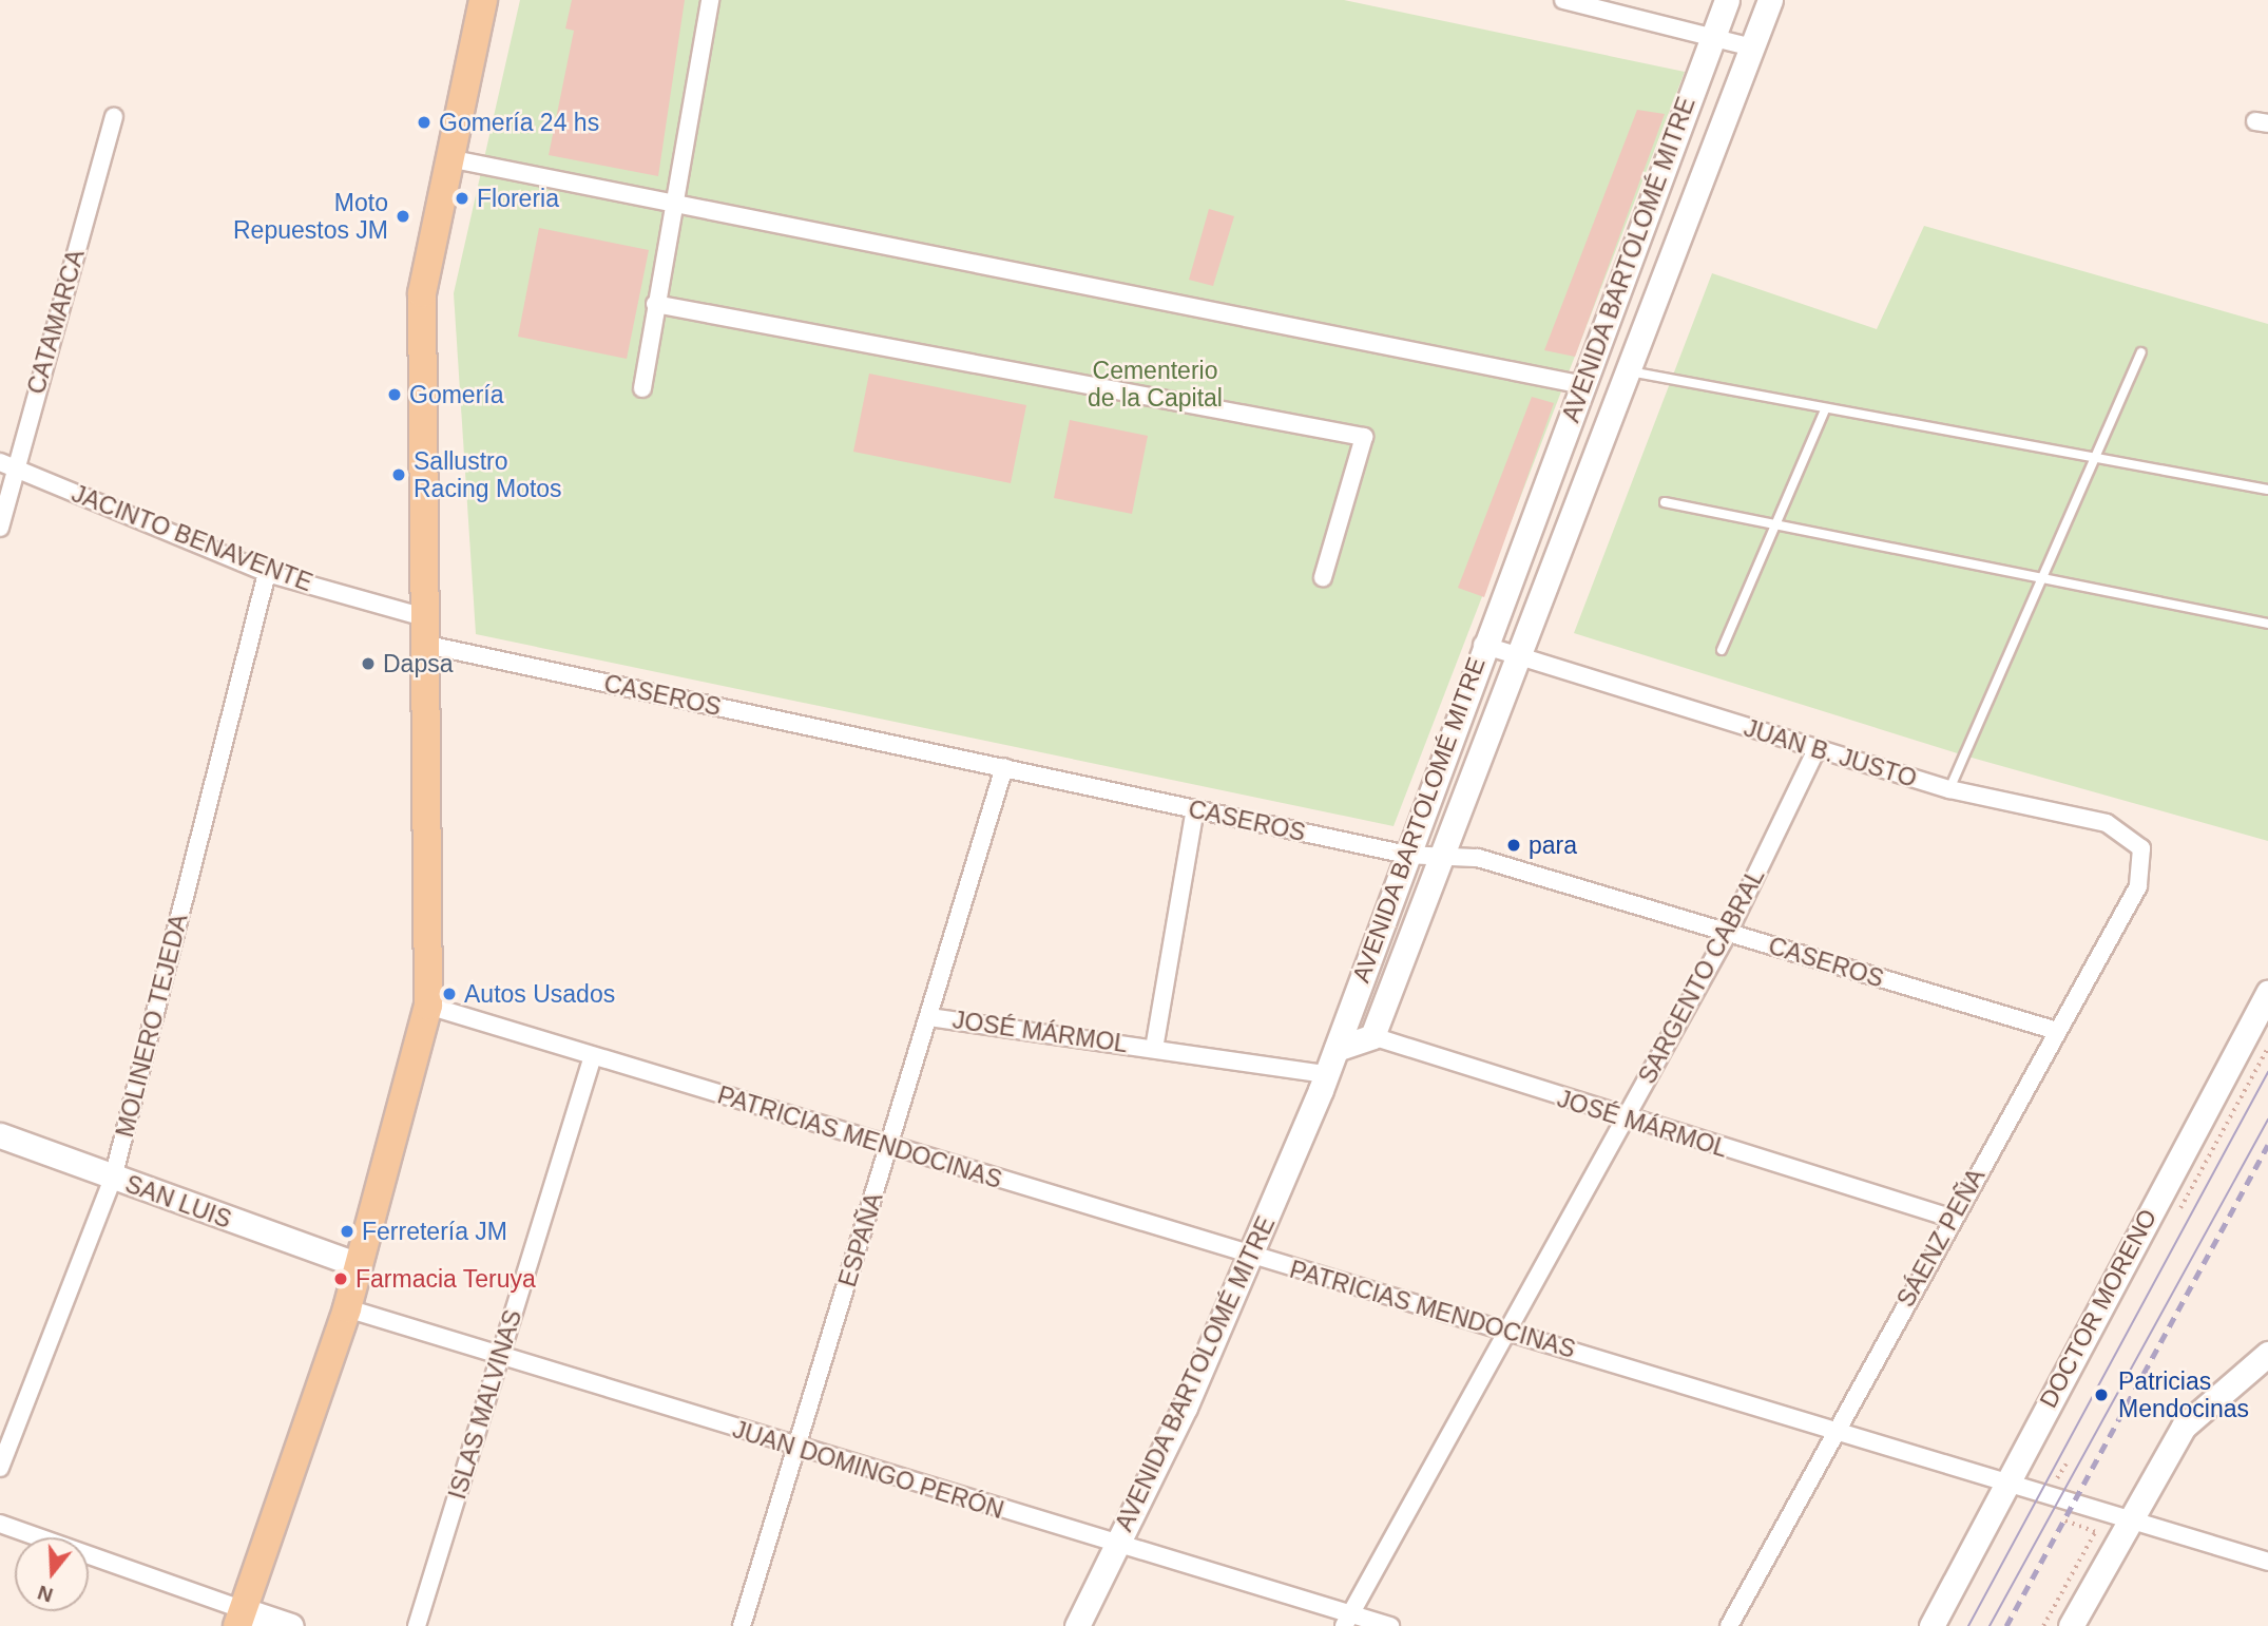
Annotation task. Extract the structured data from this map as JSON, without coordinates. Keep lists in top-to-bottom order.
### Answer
{
  "streets": {
    "street": [
      "AVENIDA BARTOLOMÉ MITRE",
      "CATAMARCA",
      "JACINTO BENAVENTE",
      "CASEROS",
      "JUAN B. JUSTO",
      "SARGENTO CABRAL",
      "MOLINERO TEJEDA",
      "JOSÉ MÁRMOL",
      "PATRICIAS MENDOCINAS",
      "SAN LUIS",
      "SÁENZ PEÑA",
      "ESPAÑA",
      "DOCTOR MORENO",
      "ISLAS MALVINAS",
      "JUAN DOMINGO PERÓN"
    ]
  },
  "crossings": [
    ["AVENIDA BARTOLOMÉ MITRE", "CASEROS"],
    ["AVENIDA BARTOLOMÉ MITRE", "JUAN B. JUSTO"],
    ["AVENIDA BARTOLOMÉ MITRE", "JOSÉ MÁRMOL"],
    ["AVENIDA BARTOLOMÉ MITRE", "PATRICIAS MENDOCINAS"],
    ["AVENIDA BARTOLOMÉ MITRE", "JUAN DOMINGO PERÓN"],
    ["CATAMARCA", "JACINTO BENAVENTE"],
    ["JACINTO BENAVENTE", "CASEROS"],
    ["JACINTO BENAVENTE", "MOLINERO TEJEDA"],
    ["CASEROS", "SARGENTO CABRAL"],
    ["CASEROS", "SÁENZ PEÑA"],
    ["CASEROS", "ESPAÑA"],
    ["JUAN B. JUSTO", "SARGENTO CABRAL"],
    ["JUAN B. JUSTO", "SÁENZ PEÑA"],
    ["SARGENTO CABRAL", "JOSÉ MÁRMOL"],
    ["SARGENTO CABRAL", "PATRICIAS MENDOCINAS"],
    ["SARGENTO CABRAL", "JUAN DOMINGO PERÓN"],
    ["MOLINERO TEJEDA", "SAN LUIS"],
    ["JOSÉ MÁRMOL", "SÁENZ PEÑA"],
    ["JOSÉ MÁRMOL", "ESPAÑA"],
    ["PATRICIAS MENDOCINAS", "SÁENZ PEÑA"],
    ["PATRICIAS MENDOCINAS", "ESPAÑA"],
    ["PATRICIAS MENDOCINAS", "DOCTOR MORENO"],
    ["PATRICIAS MENDOCINAS", "ISLAS MALVINAS"],
    ["ESPAÑA", "JUAN DOMINGO PERÓN"],
    ["ISLAS MALVINAS", "JUAN DOMINGO PERÓN"]
  ],
  "parks": ["Cementerio de la Capital"],
  "places": [
    "Gomería 24 hs",
    "Floreria",
    "Moto Repuestos JM",
    "Gomería",
    "Sallustro Racing Motos",
    "Dapsa",
    "para",
    "Autos Usados",
    "Ferretería JM",
    "Farmacia Teruya",
    "Patricias Mendocinas"
  ],
  "north": "bottom"
}
